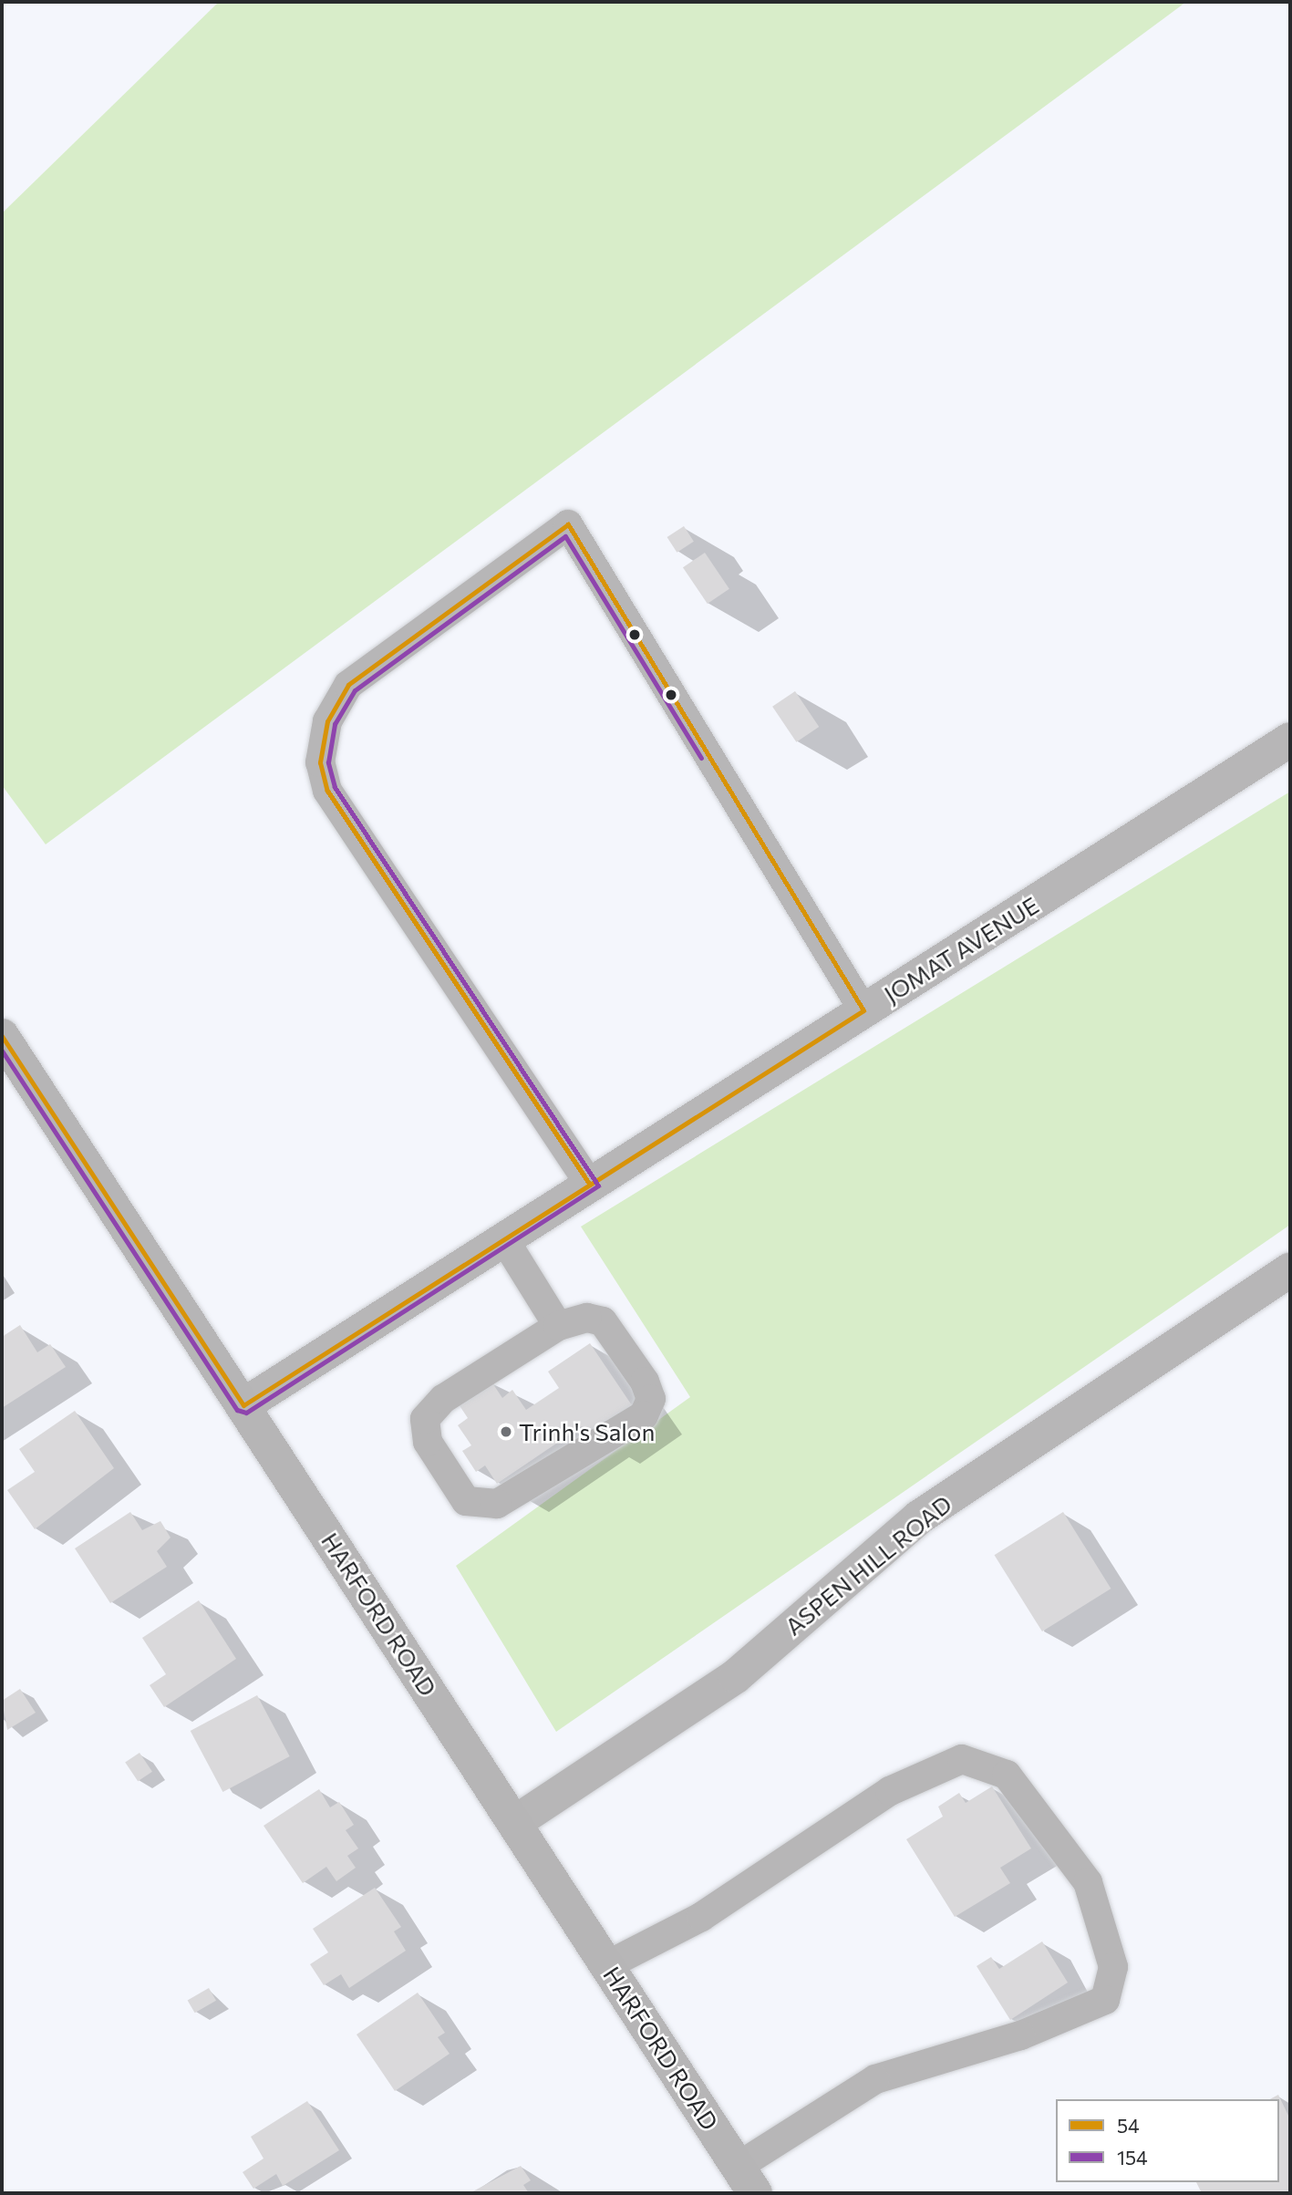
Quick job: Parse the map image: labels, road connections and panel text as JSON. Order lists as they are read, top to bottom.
{
  "streets": {
    "main road": ["HARFORD ROAD"],
    "street": ["JOMAT AVENUE", "ASPEN HILL ROAD"]
  },
  "crossings": [
    ["JOMAT AVENUE", "HARFORD ROAD"],
    ["ASPEN HILL ROAD", "HARFORD ROAD"]
  ],
  "places": ["Trinh's Salon"],
  "lines": ["transit line 54", "transit line 154"],
  "legend": ["54", "154"]
}
